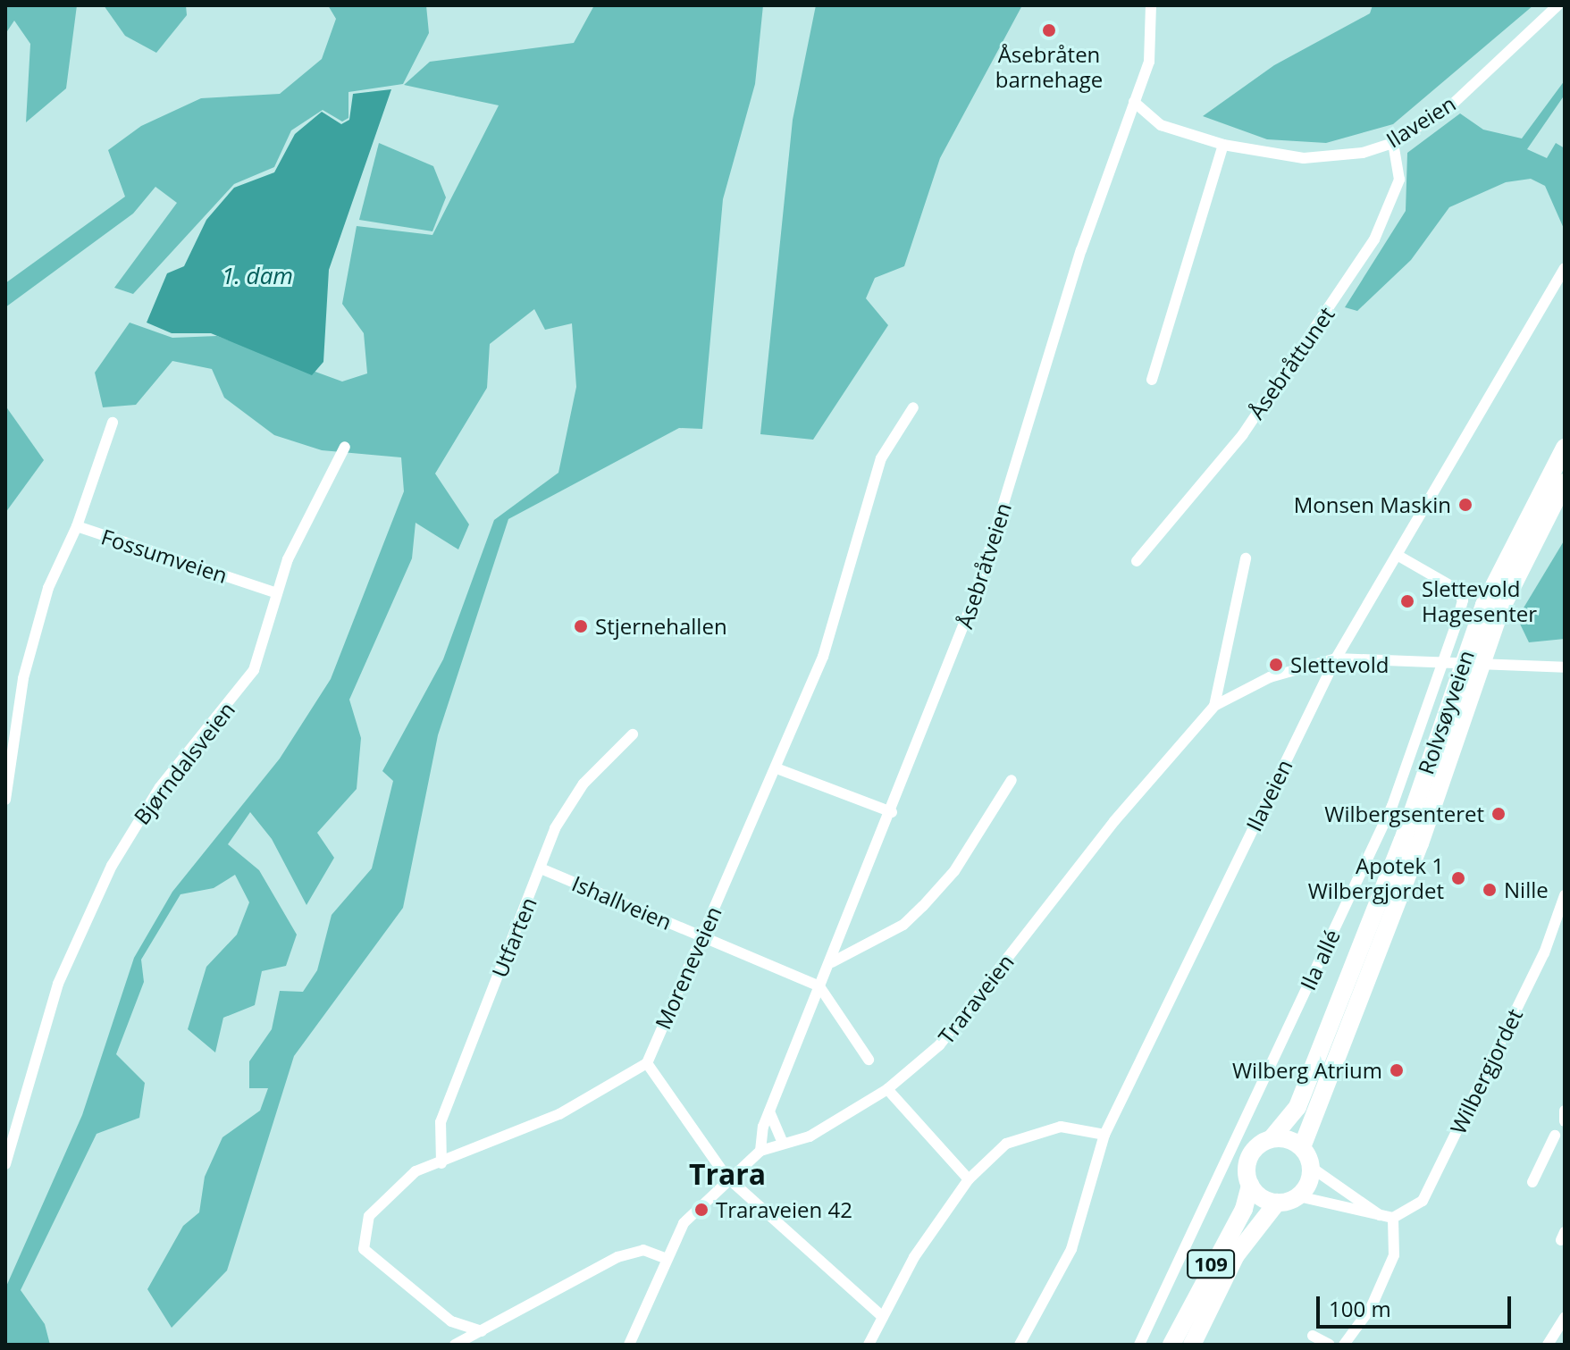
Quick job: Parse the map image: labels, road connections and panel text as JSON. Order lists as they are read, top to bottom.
{
  "streets": {
    "main road": ["Rolvsøyveien", "109"],
    "street": [
      "Ilaveien",
      "Åsebråttunet",
      "Fossumveien",
      "Åsebråtveien",
      "Bjørndalsveien",
      "Ishallveien",
      "Utfarten",
      "Ila allé",
      "Moreneveien",
      "Traraveien",
      "Wilbergjordet"
    ]
  },
  "crossings": [
    ["Ilaveien", "Åsebråttunet"],
    ["Ilaveien", "Åsebråtveien"],
    ["Ilaveien", "Ila allé"],
    ["Ilaveien", "Traraveien"],
    ["Fossumveien", "Bjørndalsveien"],
    ["Åsebråtveien", "Ishallveien"],
    ["Åsebråtveien", "Traraveien"],
    ["Rolvsøyveien", "109"],
    ["Ishallveien", "Utfarten"],
    ["Ishallveien", "Moreneveien"]
  ],
  "districts": ["Trara"],
  "water": ["1. dam"],
  "places": [
    "Åsebråten barnehage",
    "Monsen Maskin",
    "Slettevold Hagesenter",
    "Stjernehallen",
    "Slettevold",
    "Wilbergsenteret",
    "Apotek 1 Wilbergjordet",
    "Nille",
    "Wilberg Atrium",
    "Traraveien 42"
  ],
  "scale_bar": "100 m"
}
